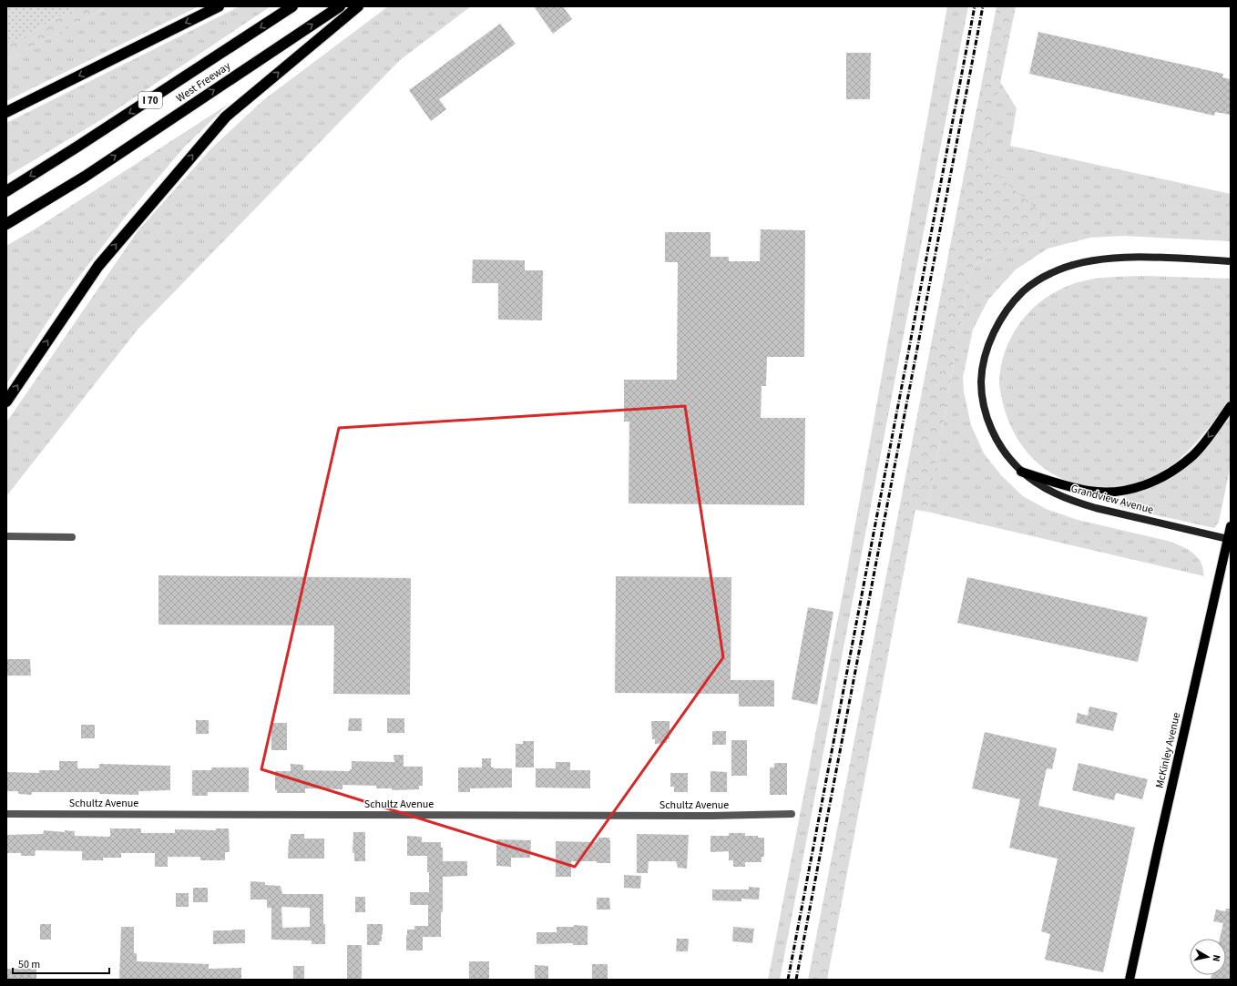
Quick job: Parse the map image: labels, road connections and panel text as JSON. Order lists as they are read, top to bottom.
{
  "streets": {
    "highway": ["West Freeway", "I 70"],
    "main road": ["Grandview Avenue", "McKinley Avenue"],
    "street": ["Schultz Avenue"]
  },
  "crossings": [
    ["Grandview Avenue", "McKinley Avenue"]
  ],
  "scale_bar": "50 m",
  "north": "right"
}
